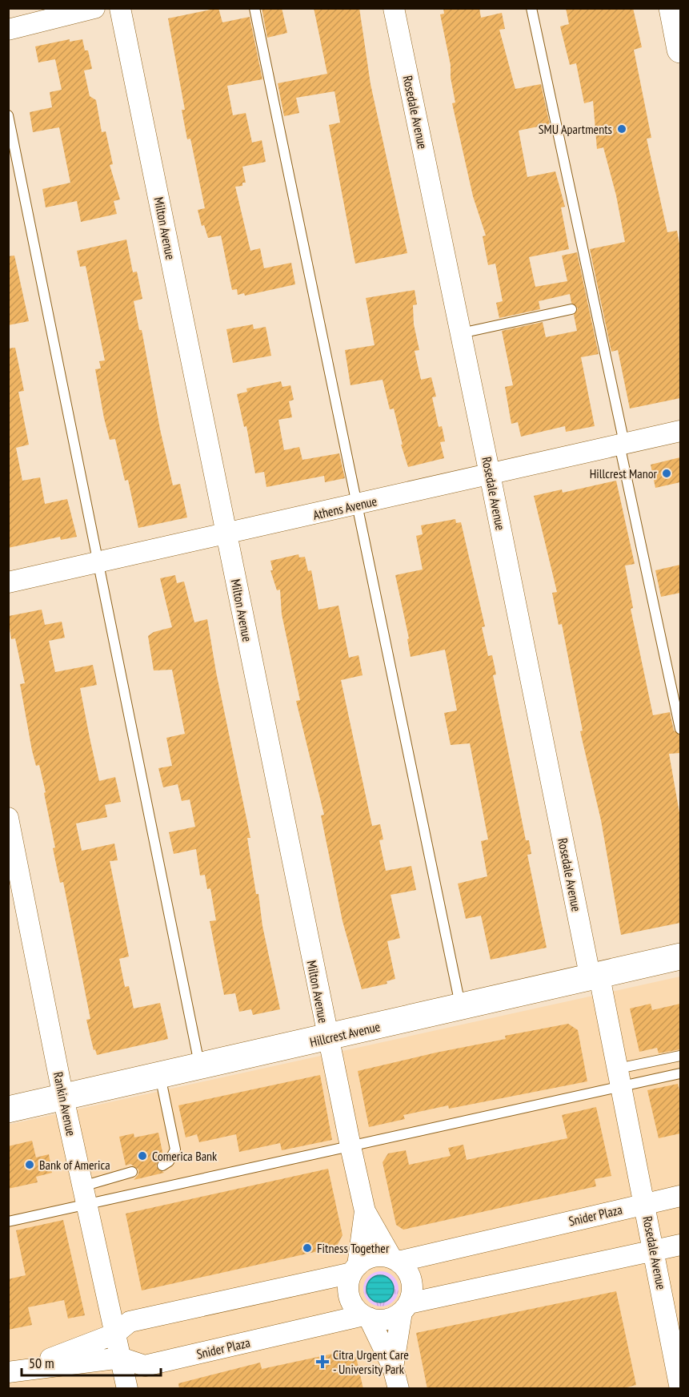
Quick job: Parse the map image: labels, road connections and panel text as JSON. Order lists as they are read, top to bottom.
{
  "streets": {
    "street": [
      "Rosedale Avenue",
      "Milton Avenue",
      "Athens Avenue",
      "Hillcrest Avenue",
      "Rankin Avenue",
      "Snider Plaza"
    ]
  },
  "crossings": [
    ["Rosedale Avenue", "Athens Avenue"],
    ["Rosedale Avenue", "Hillcrest Avenue"],
    ["Rosedale Avenue", "Snider Plaza"],
    ["Milton Avenue", "Athens Avenue"],
    ["Milton Avenue", "Hillcrest Avenue"],
    ["Milton Avenue", "Snider Plaza"],
    ["Hillcrest Avenue", "Rankin Avenue"],
    ["Rankin Avenue", "Snider Plaza"]
  ],
  "places": {
    "other": [
      "SMU Apartments",
      "Hillcrest Manor",
      "Comerica Bank",
      "Bank of America",
      "Fitness Together"
    ],
    "health": ["Citra Urgent Care - University Park"]
  },
  "scale_bar": "50 m"
}
